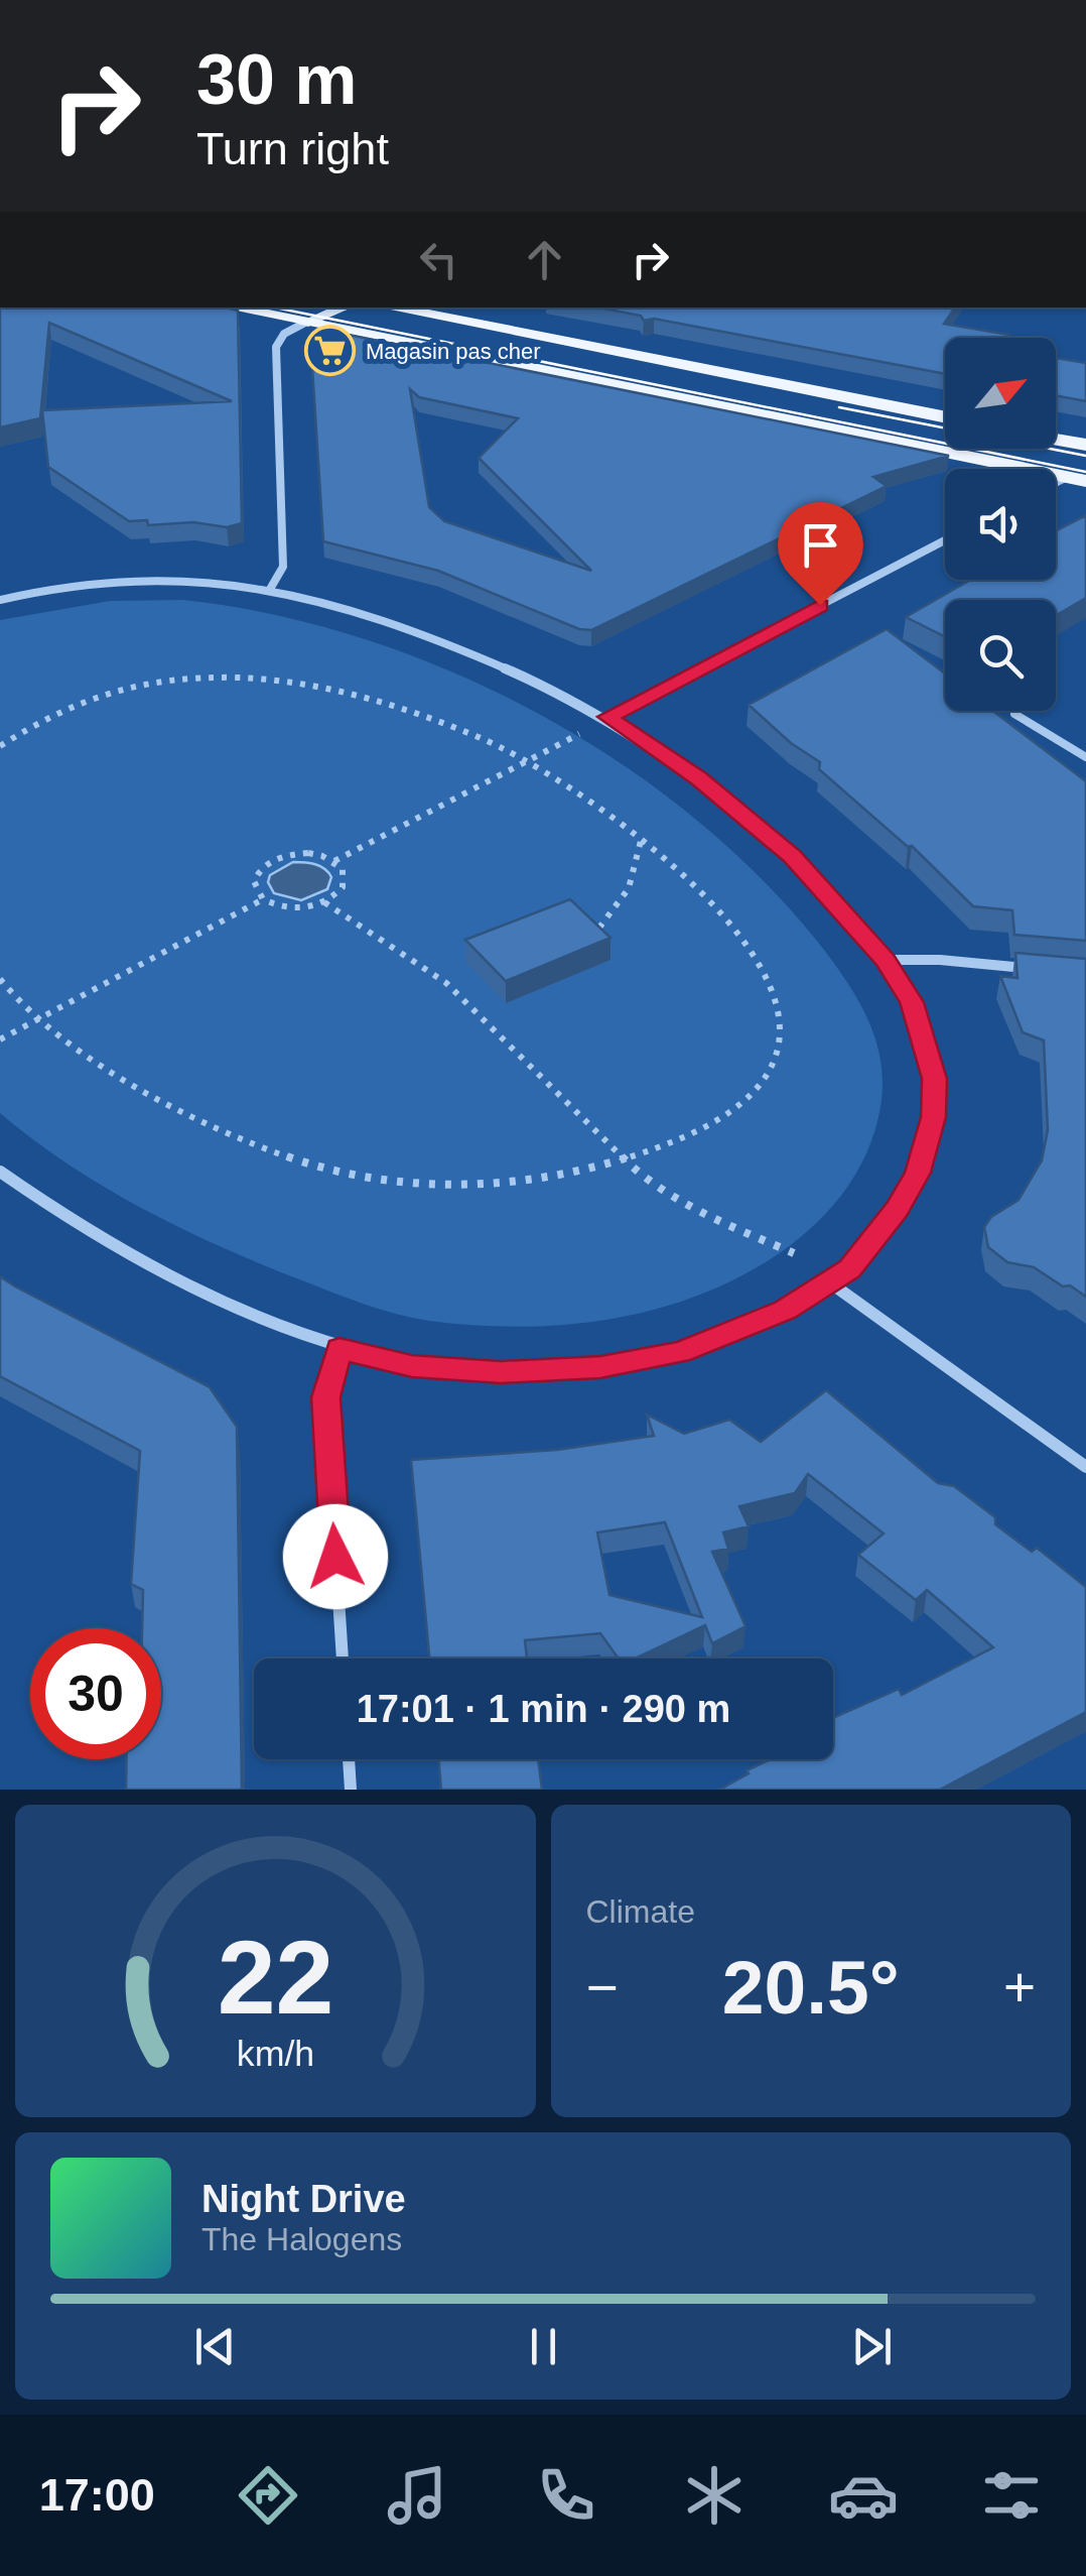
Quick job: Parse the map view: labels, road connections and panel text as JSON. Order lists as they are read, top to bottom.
{
  "places": {
    "supermarket": ["Magasin pas cher"]
  },
  "north": "top right",
  "page": {
    "turn": ["30 m", "Turn right"],
    "limit": "30",
    "trip": "17:01 · 1 min · 290 m",
    "tile": "Climate",
    "heat": ["−", "20.5°", "+"],
    "song": ["Night Drive", "The Halogens"],
    "tabs": "17:00",
    "gauge": ["22", "km/h"]
  }
}
